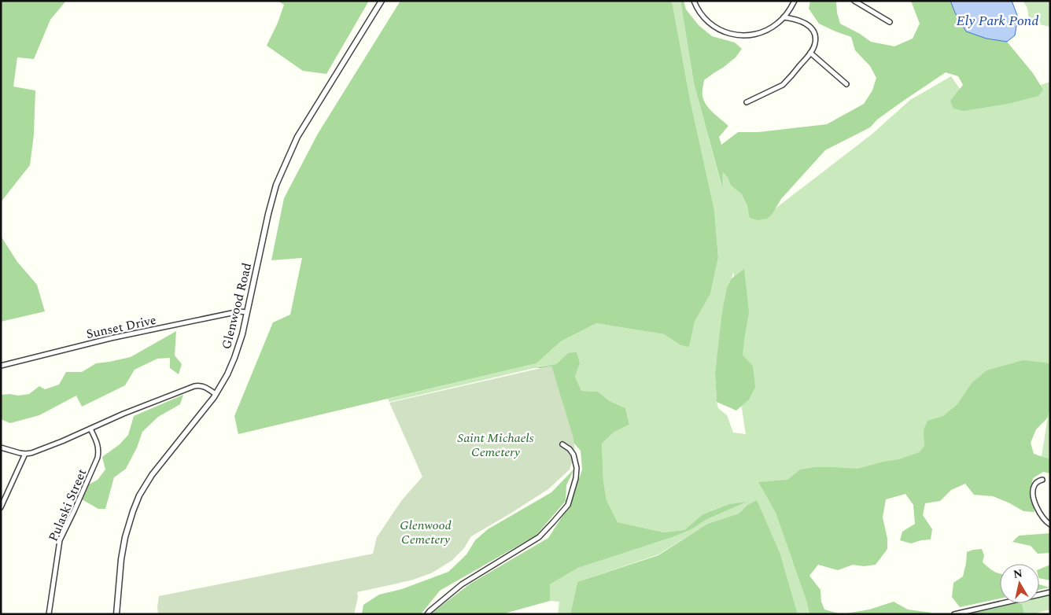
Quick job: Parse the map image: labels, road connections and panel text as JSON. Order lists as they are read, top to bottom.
{
  "streets": {
    "street": ["Glenwood Road", "Sunset Drive", "Pulaski Street"]
  },
  "crossings": [
    ["Glenwood Road", "Sunset Drive"]
  ],
  "water": ["Ely Park Pond"],
  "parks": ["Saint Michaels Cemetery", "Glenwood Cemetery"],
  "north": "top"
}
